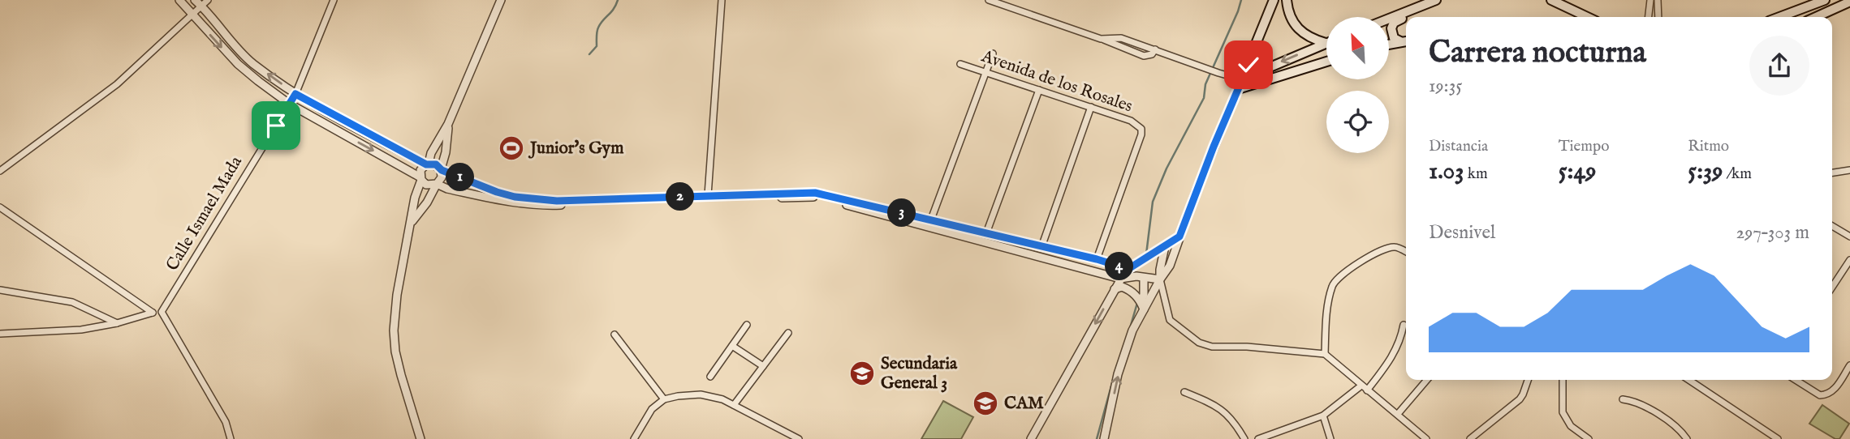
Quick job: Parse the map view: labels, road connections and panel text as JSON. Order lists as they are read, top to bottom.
{
  "streets": {
    "street": ["Avenida de los Rosales", "Calle Ismael Mada"]
  },
  "places": {
    "sports": ["Junior's Gym"],
    "school or university": ["Secundaria General 3", "CAM"]
  },
  "north": "top left",
  "page": {
    "heading": ["Carrera nocturna", "19:35"],
    "stats": [
      ["Distancia", "1.03 km"],
      ["Tiempo", "5:49"],
      ["Ritmo", "5:39 /km"]
    ],
    "pins": [
      "1",
      "2",
      "3",
      "4"
    ],
    "chart": ["Desnivel", "297–303 m"]
  }
}
